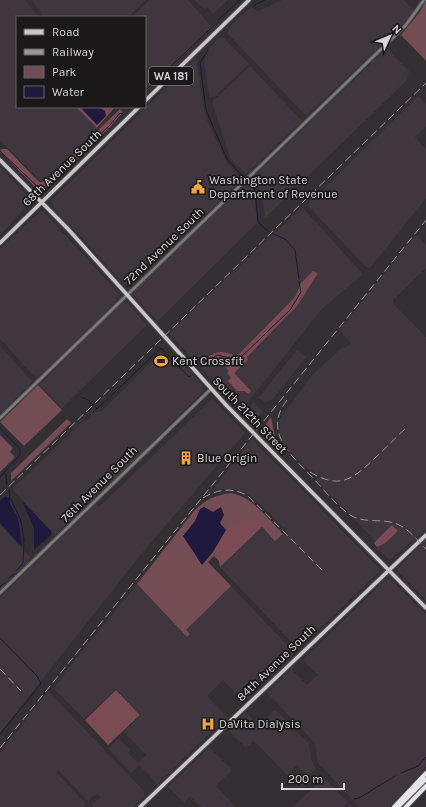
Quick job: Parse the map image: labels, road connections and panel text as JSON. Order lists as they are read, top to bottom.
{
  "streets": {
    "main road": [
      "WA 181",
      "68th Avenue South",
      "South 212th Street",
      "84th Avenue South"
    ],
    "street": ["72nd Avenue South", "76th Avenue South"]
  },
  "crossings": [
    ["68th Avenue South", "South 212th Street"],
    ["72nd Avenue South", "South 212th Street"],
    ["South 212th Street", "76th Avenue South"],
    ["South 212th Street", "84th Avenue South"]
  ],
  "places": {
    "public building": ["Washington State Department of Revenue"],
    "sports": ["Kent Crossfit"],
    "building": ["Blue Origin"],
    "hospital": ["DaVita Dialysis"]
  },
  "legend": [
    "Road",
    "Railway",
    "Park",
    "Water"
  ],
  "scale_bar": "200 m",
  "north": "top right"
}
